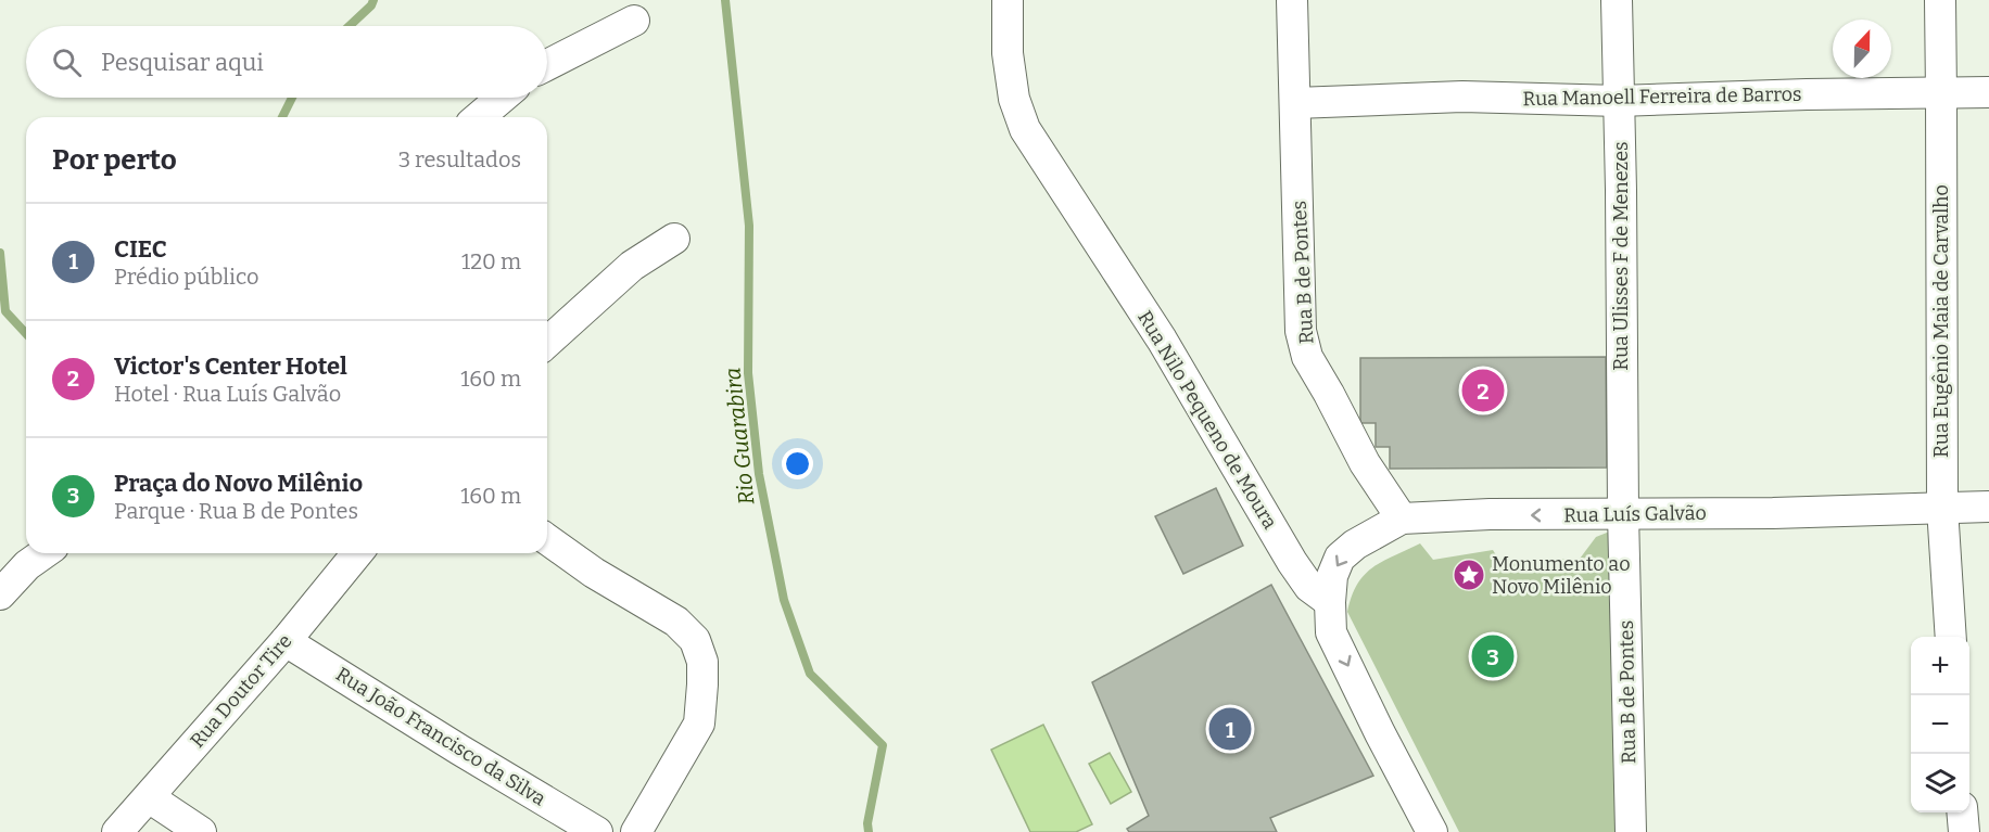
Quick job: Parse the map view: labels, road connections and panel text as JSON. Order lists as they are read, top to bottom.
{
  "streets": {
    "street": [
      "Rua Manoell Ferreira de Barros",
      "Rua Ulisses F de Menezes",
      "Rua B de Pontes",
      "Rua Eugênio Maia de Carvalho",
      "Rua Nilo Pequeno de Moura",
      "Rua Luís Galvão",
      "Rua Doutor Tire",
      "Rua João Francisco da Silva"
    ]
  },
  "crossings": [
    ["Rua Manoell Ferreira de Barros", "Rua Ulisses F de Menezes"],
    ["Rua Manoell Ferreira de Barros", "Rua B de Pontes"],
    ["Rua Manoell Ferreira de Barros", "Rua Eugênio Maia de Carvalho"],
    ["Rua Ulisses F de Menezes", "Rua B de Pontes"],
    ["Rua Ulisses F de Menezes", "Rua Luís Galvão"],
    ["Rua B de Pontes", "Rua Luís Galvão"],
    ["Rua Eugênio Maia de Carvalho", "Rua Luís Galvão"],
    ["Rua Nilo Pequeno de Moura", "Rua Luís Galvão"],
    ["Rua Doutor Tire", "Rua João Francisco da Silva"]
  ],
  "one_way": ["Rua Luís Galvão"],
  "water": ["Rio Guarabira"],
  "places": {
    "place": ["Monumento ao Novo Milênio"]
  },
  "north": "top",
  "page": {
    "search": "Pesquisar aqui",
    "heading": ["Por perto", "3 resultados"],
    "list": [
      {
        "mark": "1",
        "name": "CIEC",
        "note": "Prédio público",
        "value": "120 m"
      },
      {
        "mark": "2",
        "name": "Victor's Center Hotel",
        "note": "Hotel · Rua Luís Galvão",
        "value": "160 m"
      },
      {
        "mark": "3",
        "name": "Praça do Novo Milênio",
        "note": "Parque · Rua B de Pontes",
        "value": "160 m"
      }
    ],
    "pins": ["2", "3", "1"],
    "map_buttons": ["+", "−"]
  }
}
